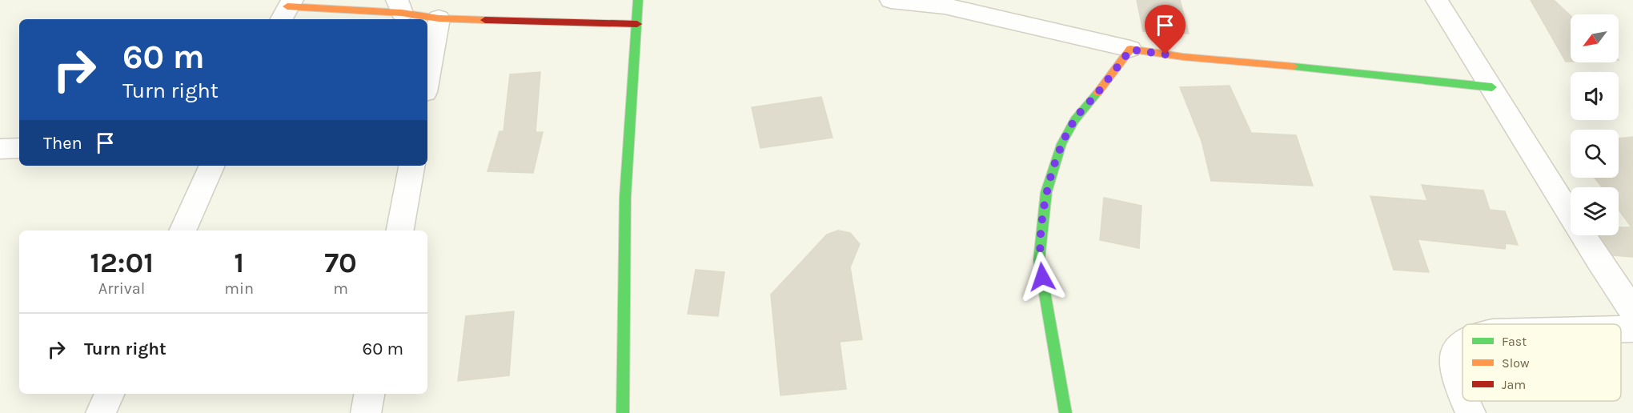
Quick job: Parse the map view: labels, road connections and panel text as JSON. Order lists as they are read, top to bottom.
{
  "legend": ["Fast", "Slow", "Jam"],
  "north": "bottom left",
  "page": {
    "turn": ["60 m", "Turn right"],
    "then": "Then",
    "eta": [
      "12:01",
      "Arrival",
      "1",
      "min",
      "70",
      "m"
    ],
    "list": [
      {
        "name": "Turn right",
        "value": "60 m"
      }
    ]
  }
}
